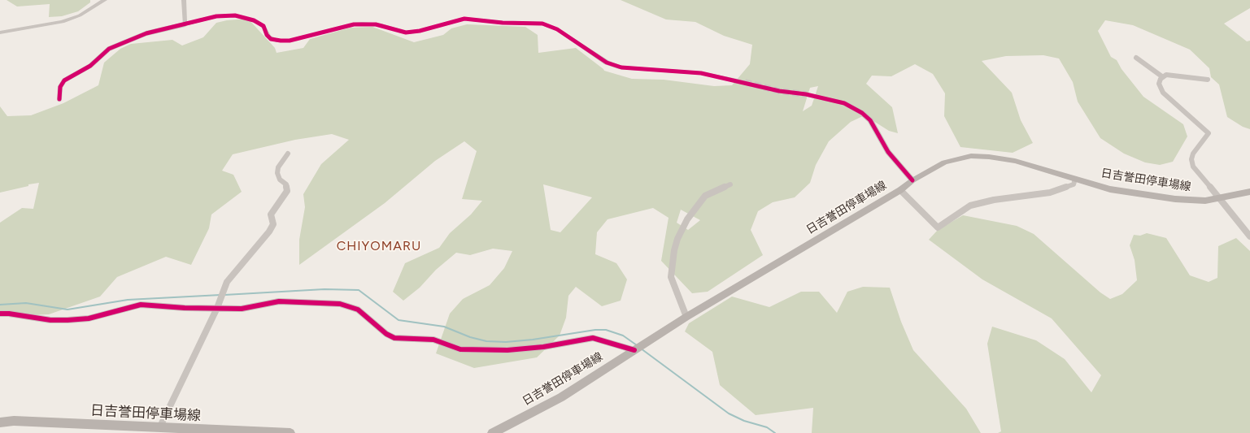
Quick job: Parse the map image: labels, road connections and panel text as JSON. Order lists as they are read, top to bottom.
{
  "streets": {
    "main road": ["日吉誉田停車場線"]
  },
  "districts": ["CHIYOMARU"]
}
